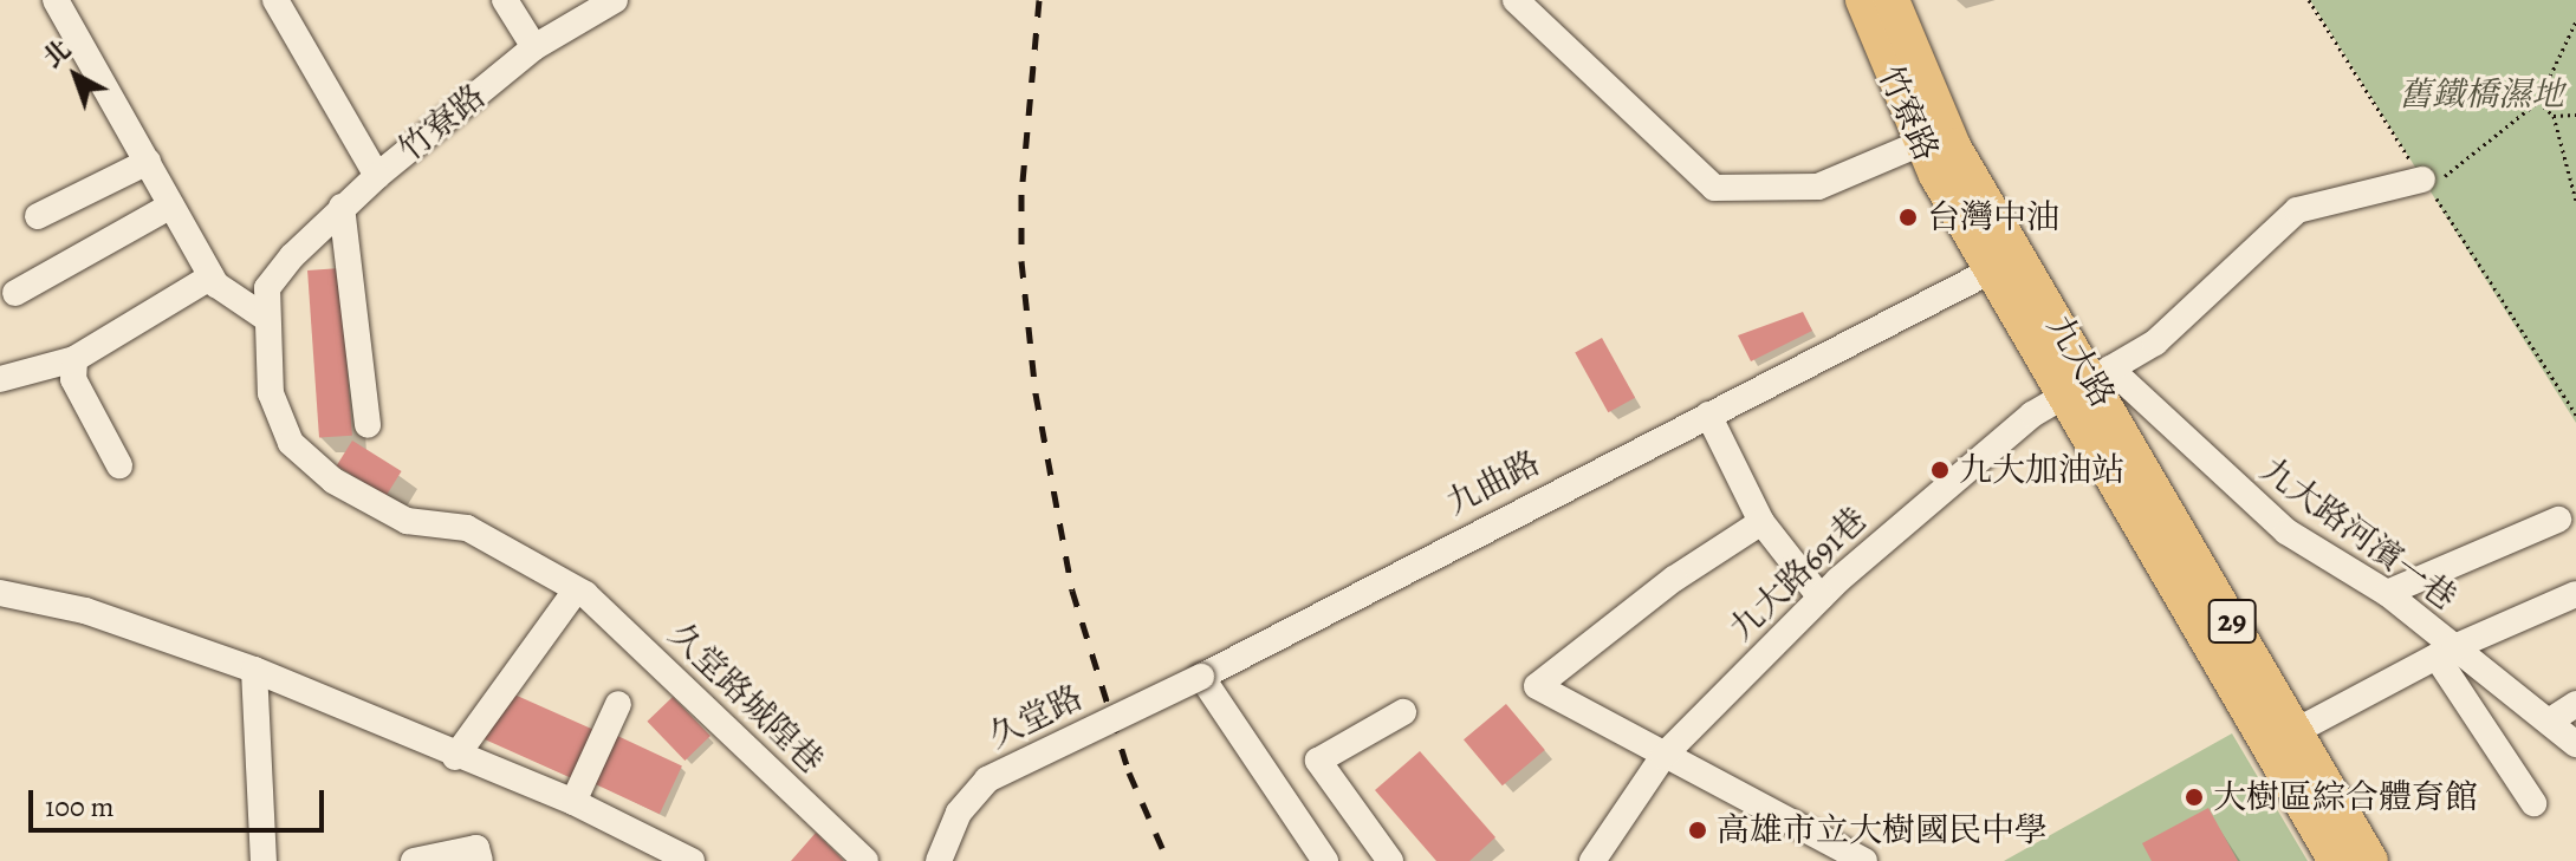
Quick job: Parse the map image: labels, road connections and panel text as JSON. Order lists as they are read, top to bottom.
{
  "streets": {
    "main road": ["竹寮路", "九大路", "29"],
    "street": [
      "九曲路",
      "九大路河濱一巷",
      "九大路691巷",
      "久堂路城隍巷",
      "久堂路"
    ]
  },
  "crossings": [
    ["竹寮路", "九大路"],
    ["竹寮路", "九曲路"],
    ["竹寮路", "久堂路城隍巷"],
    ["九大路", "九曲路"],
    ["九大路", "九大路河濱一巷"],
    ["九大路", "九大路691巷"],
    ["九曲路", "久堂路"],
    ["九大路河濱一巷", "九大路691巷"]
  ],
  "parks": ["舊鐵橋濕地"],
  "places": [
    "台灣中油",
    "九大加油站",
    "大樹區綜合體育館",
    "高雄市立大樹國民中學"
  ],
  "scale_bar": "100 m",
  "north": "top left"
}
